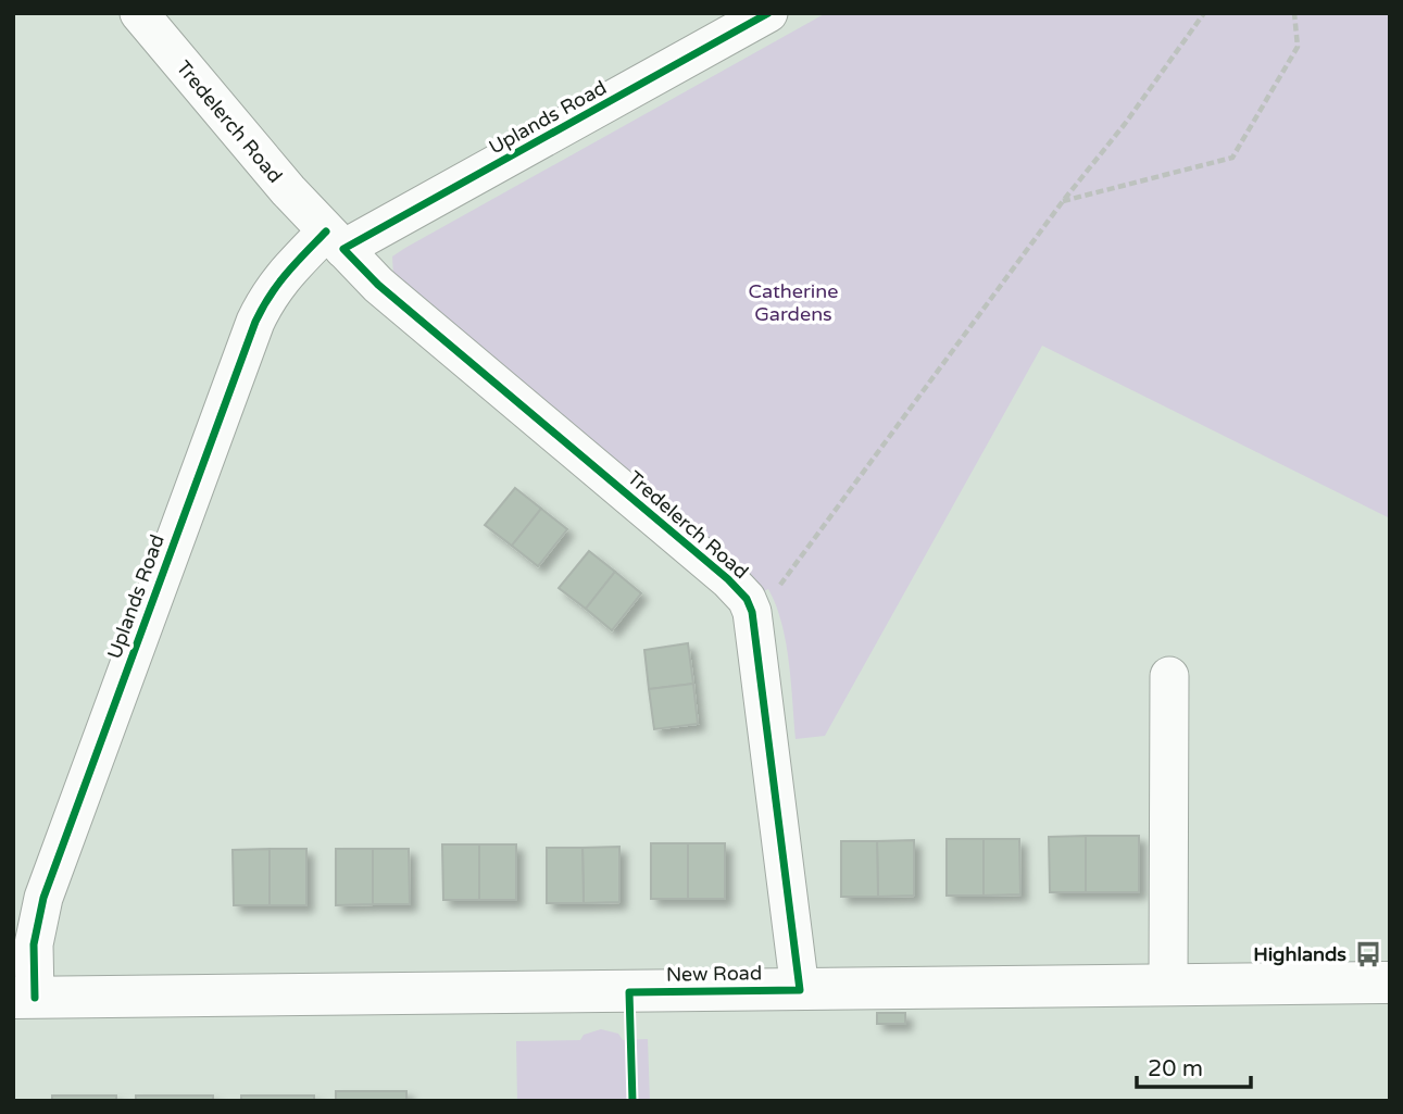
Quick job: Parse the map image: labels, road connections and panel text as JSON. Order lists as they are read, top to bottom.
{
  "streets": {
    "street": ["Uplands Road", "Tredelerch Road", "New Road"]
  },
  "crossings": [
    ["Uplands Road", "Tredelerch Road"],
    ["Uplands Road", "New Road"],
    ["Tredelerch Road", "New Road"]
  ],
  "parks": ["Catherine Gardens"],
  "places": {
    "bus stop": ["Highlands"]
  },
  "scale_bar": "20 m"
}
